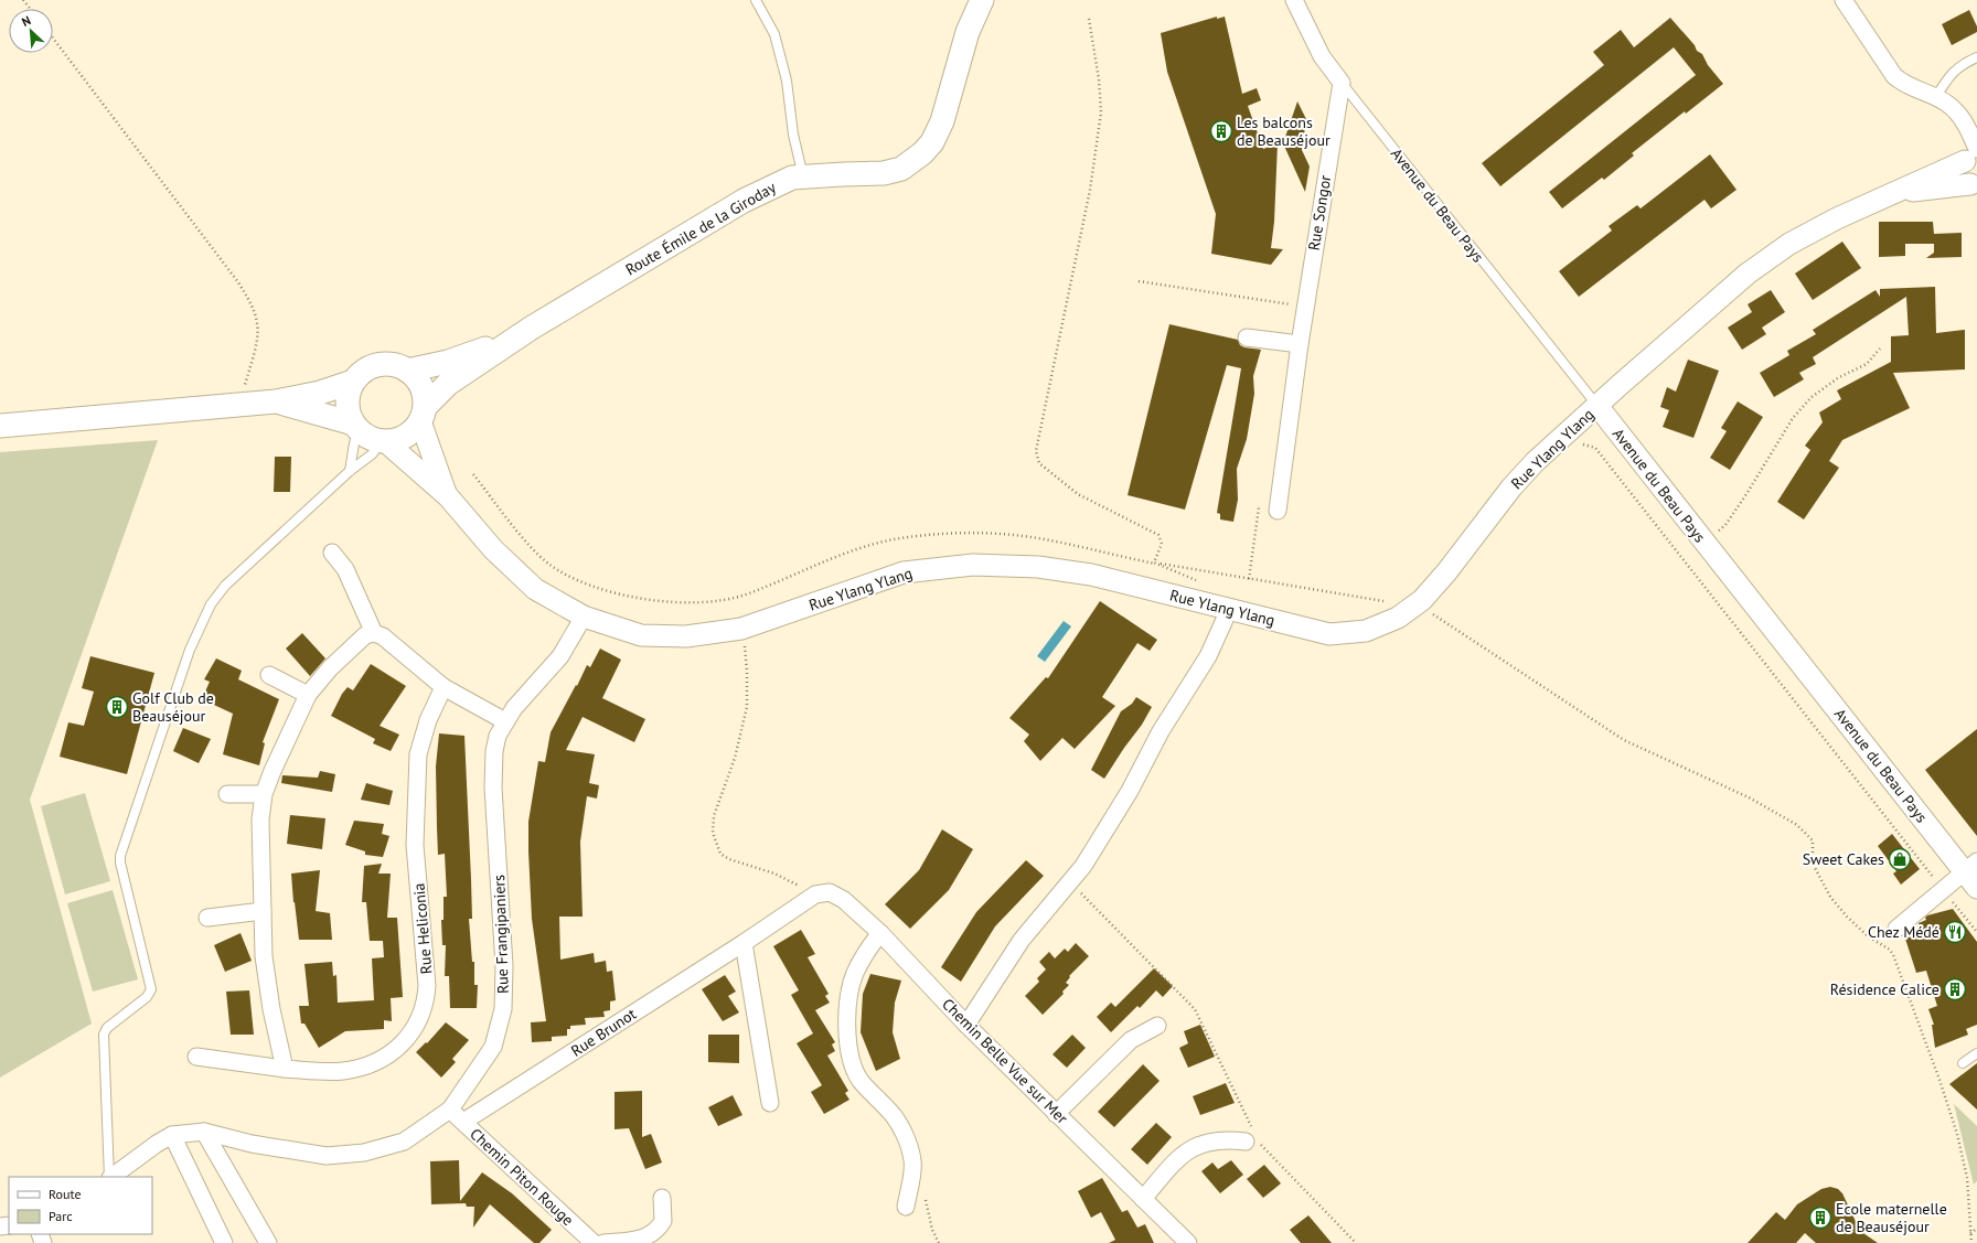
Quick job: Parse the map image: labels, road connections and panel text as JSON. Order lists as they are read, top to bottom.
{
  "streets": {
    "main road": ["Route Émile de la Giroday"],
    "street": [
      "Avenue du Beau Pays",
      "Rue Songor",
      "Rue Ylang Ylang",
      "Rue Heliconia",
      "Rue Frangipaniers",
      "Rue Brunot",
      "Chemin Belle Vue sur Mer",
      "Chemin Piton Rouge"
    ]
  },
  "crossings": [
    ["Avenue du Beau Pays", "Rue Songor"],
    ["Avenue du Beau Pays", "Rue Ylang Ylang"],
    ["Rue Ylang Ylang", "Rue Frangipaniers"],
    ["Rue Frangipaniers", "Chemin Piton Rouge"],
    ["Rue Brunot", "Chemin Belle Vue sur Mer"],
    ["Rue Brunot", "Chemin Piton Rouge"]
  ],
  "places": {
    "building": [
      "Les balcons de Beauséjour",
      "Golf Club de Beauséjour",
      "Résidence Calice",
      "Ecole maternelle de Beauséjour"
    ],
    "shop": ["Sweet Cakes"],
    "restaurant": ["Chez Médé"]
  },
  "legend": ["Route", "Parc"],
  "north": "top left"
}
